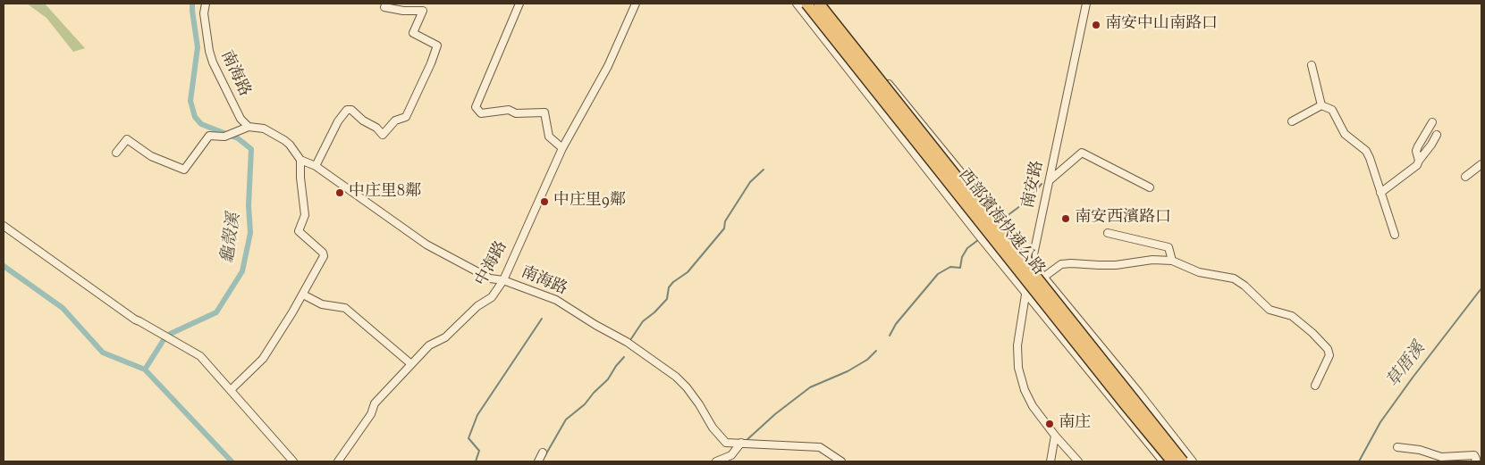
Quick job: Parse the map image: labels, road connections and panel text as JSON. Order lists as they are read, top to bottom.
{
  "streets": {
    "highway": ["西部濱海快速公路"],
    "street": ["南海路", "南安路", "中海路"]
  },
  "crossings": [
    ["南海路", "中海路"]
  ],
  "water": ["龜殼溪", "草厝溪"],
  "places": [
    "南安中山南路口",
    "中庄里8鄰",
    "中庄里9鄰",
    "南安西濱路口",
    "南庄"
  ]
}
